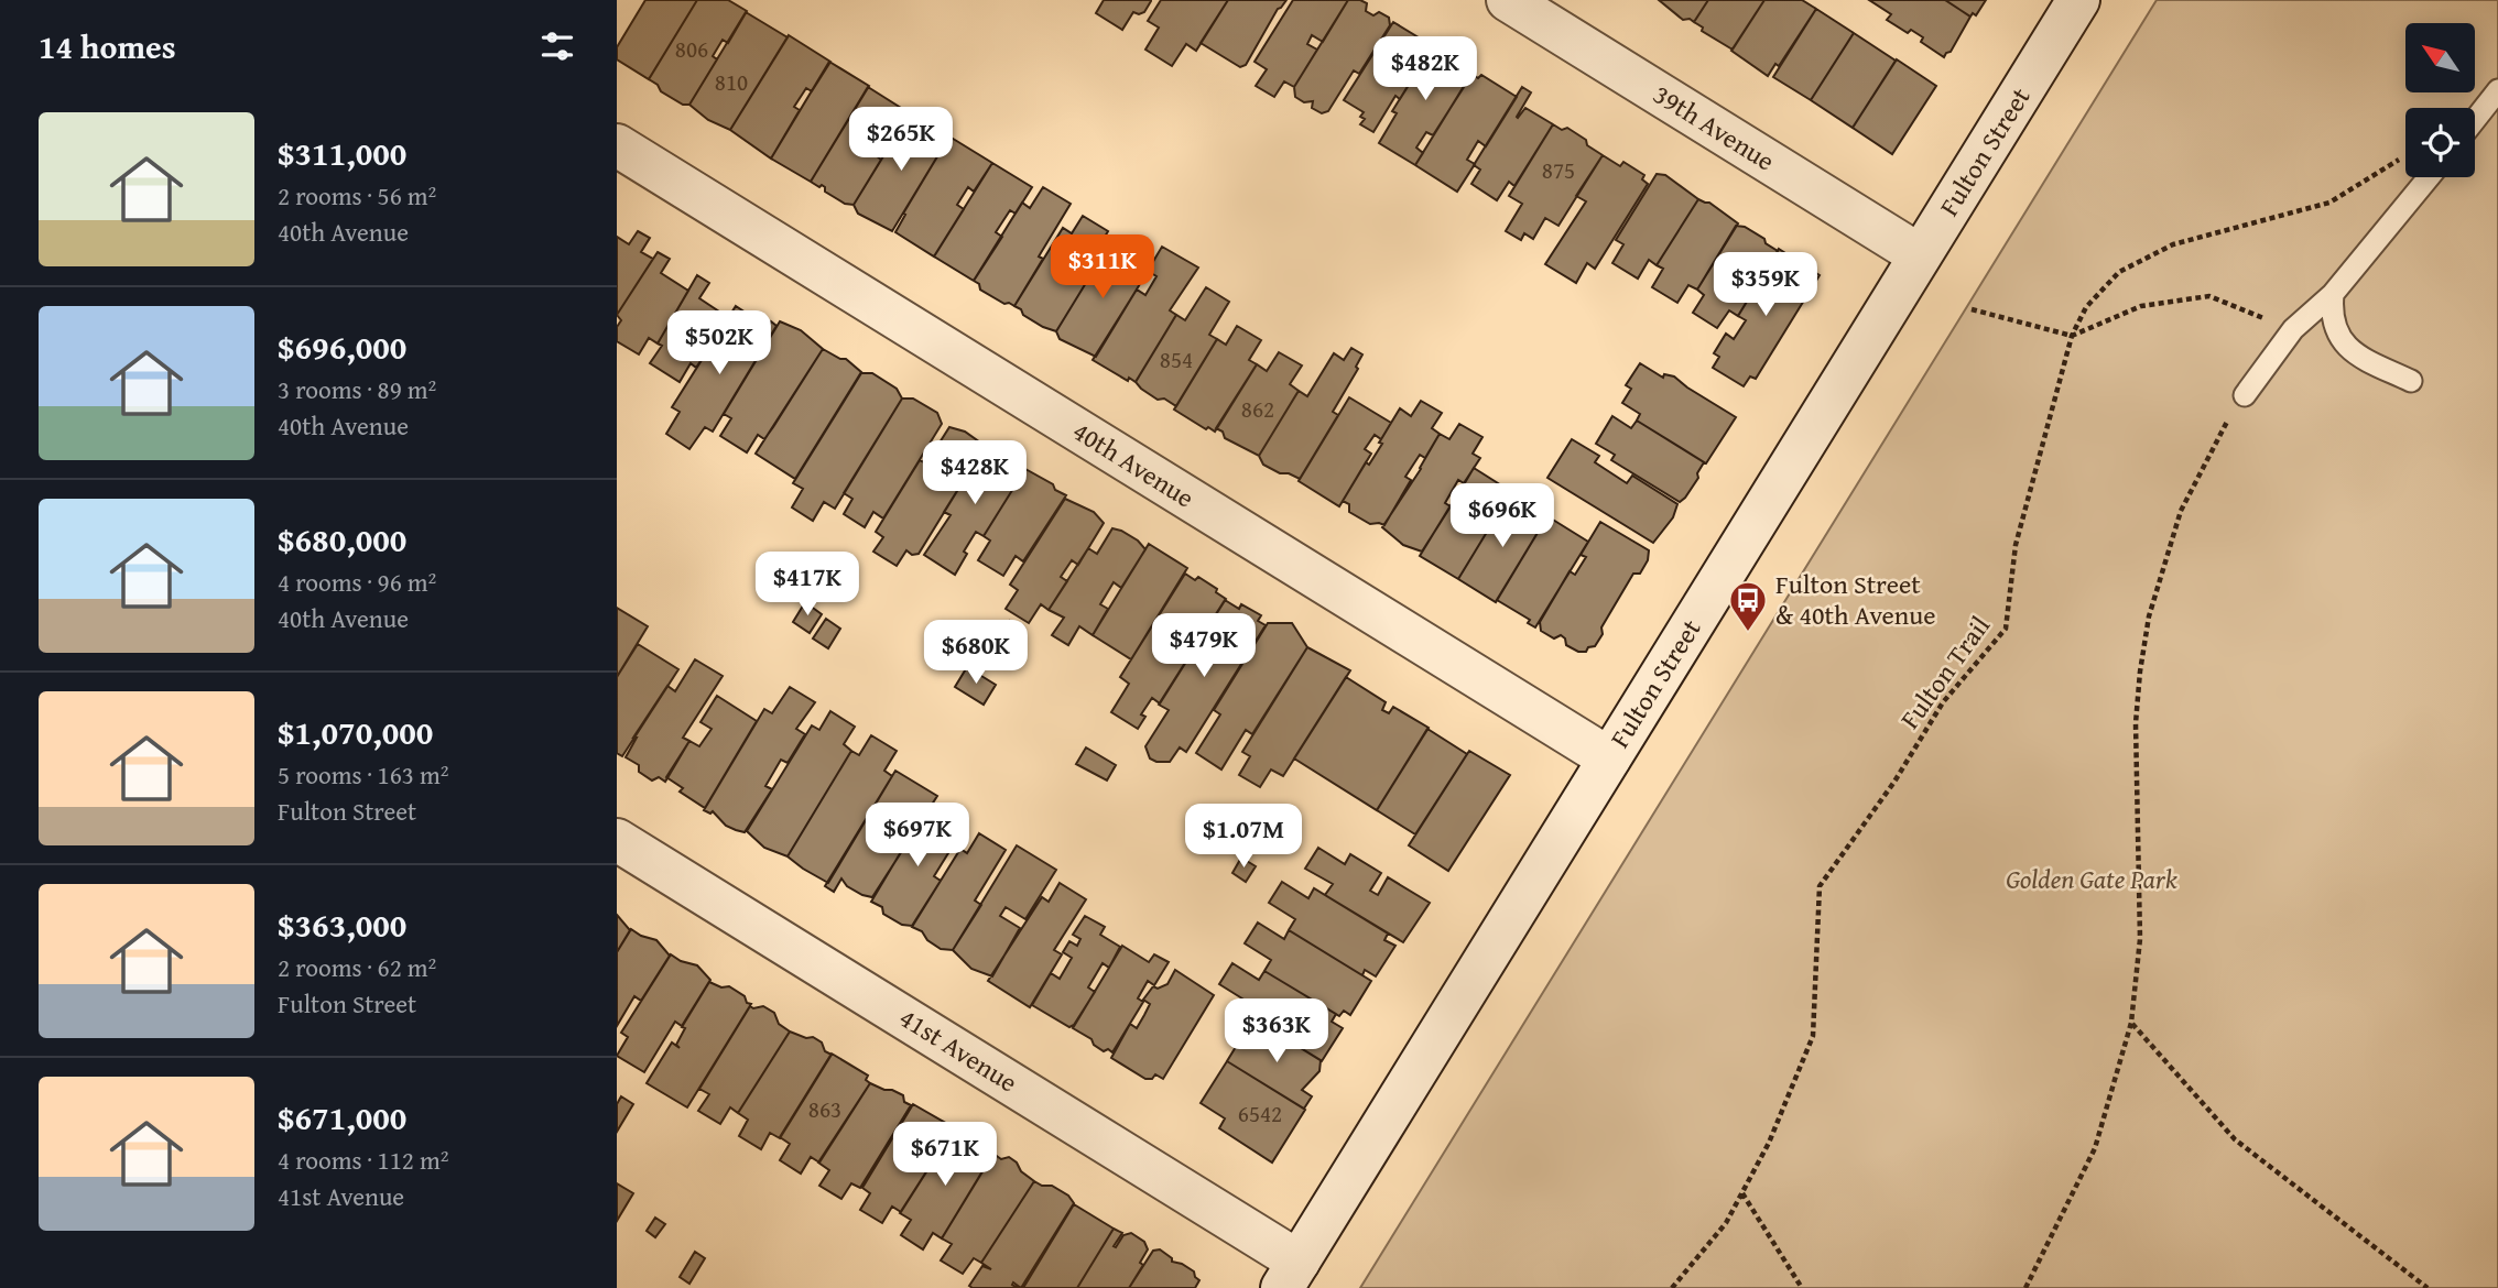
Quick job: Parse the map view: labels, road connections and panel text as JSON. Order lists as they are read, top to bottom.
{
  "streets": {
    "street": [
      "39th Avenue",
      "Fulton Street",
      "40th Avenue",
      "41st Avenue"
    ],
    "path": ["Fulton Trail"]
  },
  "crossings": [
    ["39th Avenue", "Fulton Street"],
    ["Fulton Street", "40th Avenue"],
    ["Fulton Street", "41st Avenue"]
  ],
  "parks": ["Golden Gate Park"],
  "places": {
    "bus stop": ["Fulton Street & 40th Avenue"]
  },
  "house_numbers": [
    "806",
    "810",
    "875",
    "854",
    "862",
    "863",
    "6542"
  ],
  "north": "top left",
  "page": {
    "heading": "14 homes",
    "price": [
      "$482K",
      "$265K",
      "$311K",
      "$359K",
      "$502K",
      "$428K",
      "$696K",
      "$417K",
      "$479K",
      "$680K",
      "$697K",
      "$1.07M",
      "$363K",
      "$671K"
    ],
    "list": [
      {
        "name": "$311,000",
        "note": "2 rooms · 56 m² · 40th Avenue"
      },
      {
        "name": "$696,000",
        "note": "3 rooms · 89 m² · 40th Avenue"
      },
      {
        "name": "$680,000",
        "note": "4 rooms · 96 m² · 40th Avenue"
      },
      {
        "name": "$1,070,000",
        "note": "5 rooms · 163 m² · Fulton Street"
      },
      {
        "name": "$363,000",
        "note": "2 rooms · 62 m² · Fulton Street"
      },
      {
        "name": "$671,000",
        "note": "4 rooms · 112 m² · 41st Avenue"
      }
    ]
  }
}
